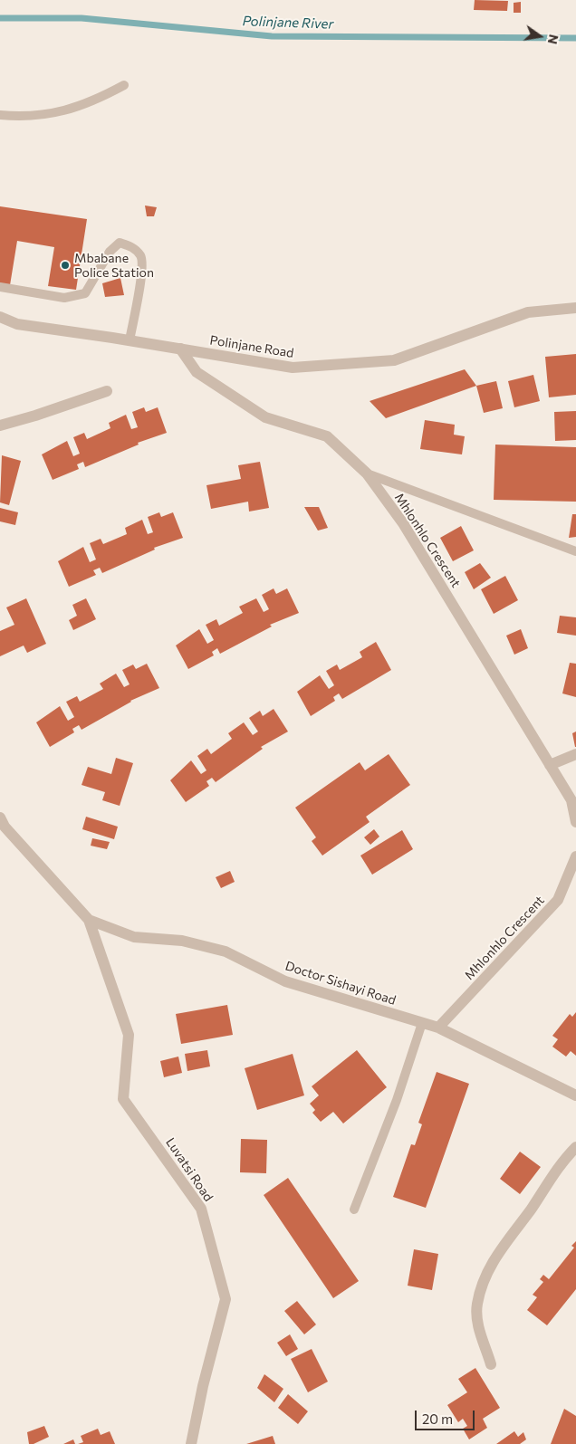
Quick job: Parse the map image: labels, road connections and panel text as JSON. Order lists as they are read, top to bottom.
{
  "streets": {
    "street": [
      "Polinjane Road",
      "Mhlonhlo Crescent",
      "Doctor Sishayi Road",
      "Luvatsi Road"
    ]
  },
  "crossings": [
    ["Polinjane Road", "Mhlonhlo Crescent"],
    ["Mhlonhlo Crescent", "Doctor Sishayi Road"],
    ["Doctor Sishayi Road", "Luvatsi Road"]
  ],
  "water": ["Polinjane River"],
  "places": ["Mbabane Police Station"],
  "scale_bar": "20 m",
  "north": "right"
}
